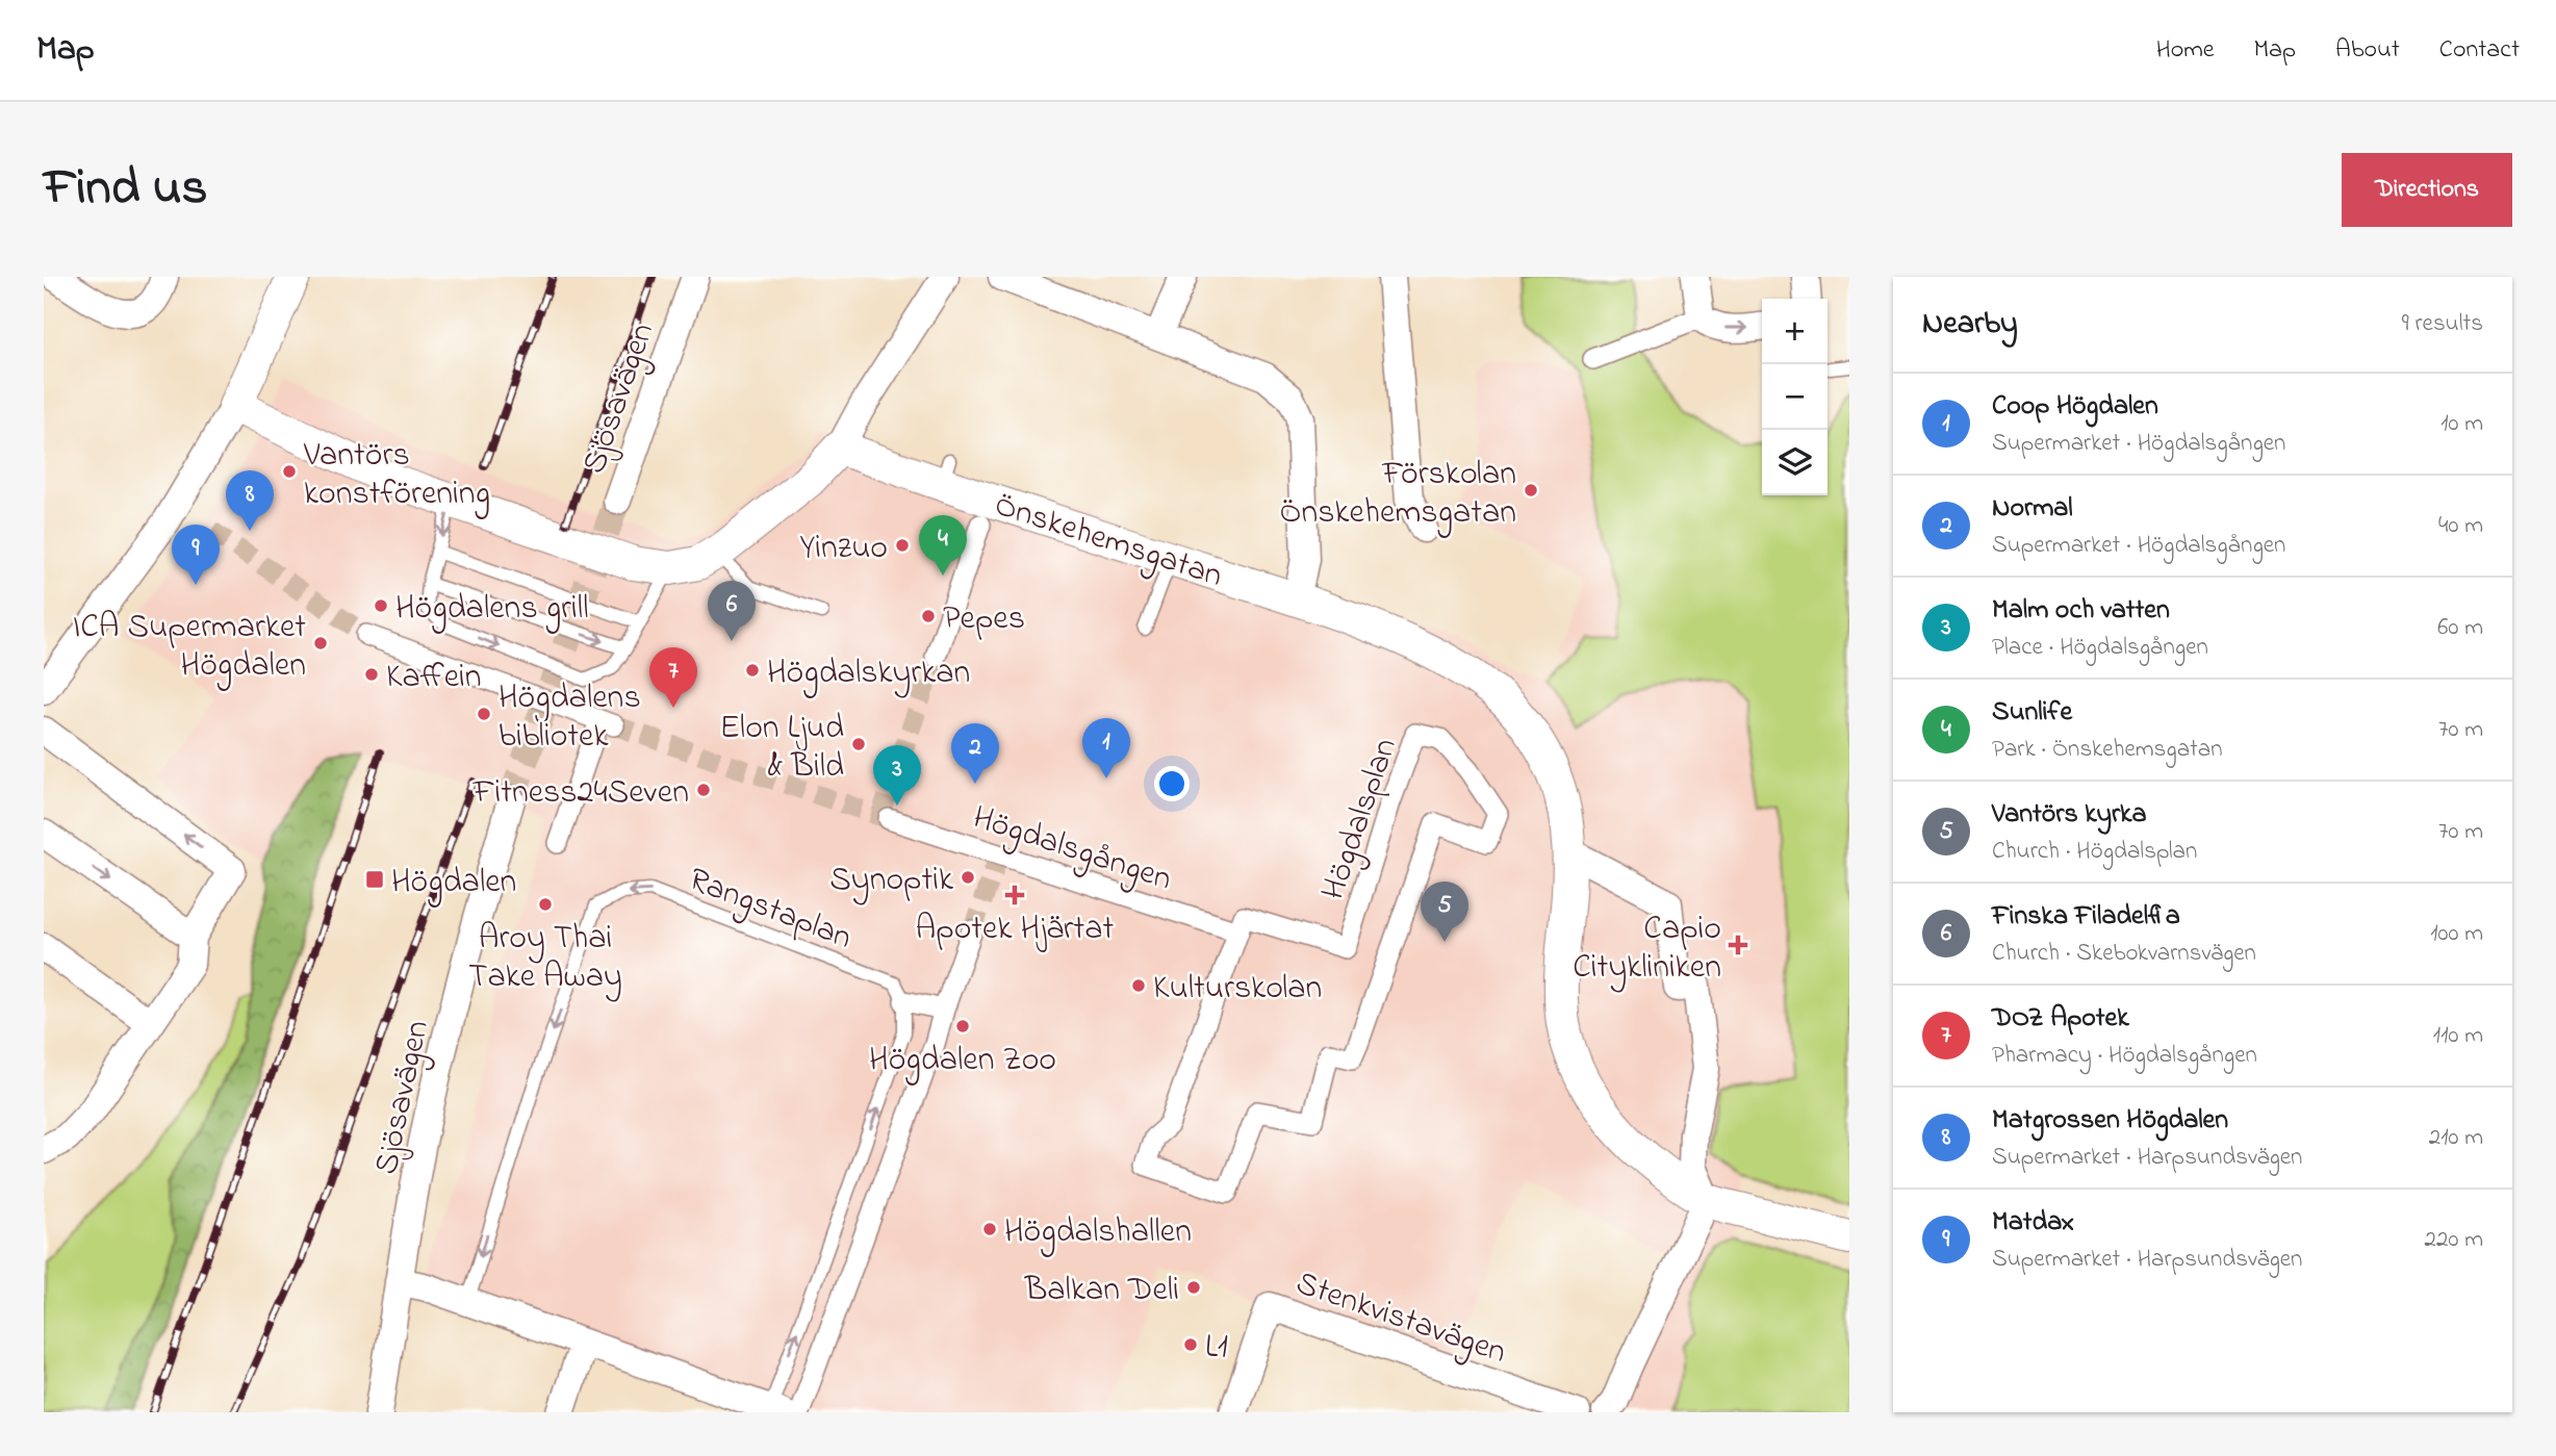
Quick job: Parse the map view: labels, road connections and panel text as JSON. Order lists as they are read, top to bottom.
{
  "streets": {
    "street": [
      "Sjösavägen",
      "Önskehemsgatan",
      "Högdalsplan",
      "Högdalsgången",
      "Stenkvistavägen"
    ],
    "lane": ["Rangstaplan"]
  },
  "crossings": [
    ["Högdalsplan", "Högdalsgången"]
  ],
  "places": {
    "other": [
      "Vantörs konstförening",
      "Förskolan Önskehemsgatan",
      "Yinzuo",
      "Högdalens grill",
      "Pepes",
      "ICA Supermarket Högdalen",
      "Högdalskyrkan",
      "Kaffein",
      "Högdalens bibliotek",
      "Elon Ljud & Bild",
      "Fitness24Seven",
      "Synoptik",
      "Aroy Thai Take Away",
      "Kulturskolan",
      "Högdalen Zoo",
      "Högdalshallen",
      "Balkan Deli",
      "L1"
    ],
    "transit": ["Högdalen"],
    "health": ["Apotek Hjärtat", "Capio Citykliniken"]
  },
  "page": {
    "header": "Map",
    "nav": [
      "Home",
      "Map",
      "About",
      "Contact"
    ],
    "title": "Find us",
    "buttons": "Directions",
    "heading": ["Nearby", "9 results"],
    "map_buttons": ["+", "−"],
    "list": [
      {
        "mark": "1",
        "name": "Coop Högdalen",
        "note": "Supermarket · Högdalsgången",
        "value": "10 m"
      },
      {
        "mark": "2",
        "name": "Normal",
        "note": "Supermarket · Högdalsgången",
        "value": "40 m"
      },
      {
        "mark": "3",
        "name": "Malm och vatten",
        "note": "Place · Högdalsgången",
        "value": "60 m"
      },
      {
        "mark": "4",
        "name": "Sunlife",
        "note": "Park · Önskehemsgatan",
        "value": "70 m"
      },
      {
        "mark": "5",
        "name": "Vantörs kyrka",
        "note": "Church · Högdalsplan",
        "value": "70 m"
      },
      {
        "mark": "6",
        "name": "Finska Filadelfia",
        "note": "Church · Skebokvarnsvägen",
        "value": "100 m"
      },
      {
        "mark": "7",
        "name": "DOZ Apotek",
        "note": "Pharmacy · Högdalsgången",
        "value": "110 m"
      },
      {
        "mark": "8",
        "name": "Matgrossen Högdalen",
        "note": "Supermarket · Harpsundsvägen",
        "value": "210 m"
      },
      {
        "mark": "9",
        "name": "Matdax",
        "note": "Supermarket · Harpsundsvägen",
        "value": "220 m"
      }
    ],
    "pins": [
      "8",
      "4",
      "9",
      "6",
      "7",
      "1",
      "2",
      "3",
      "5"
    ]
  }
}
